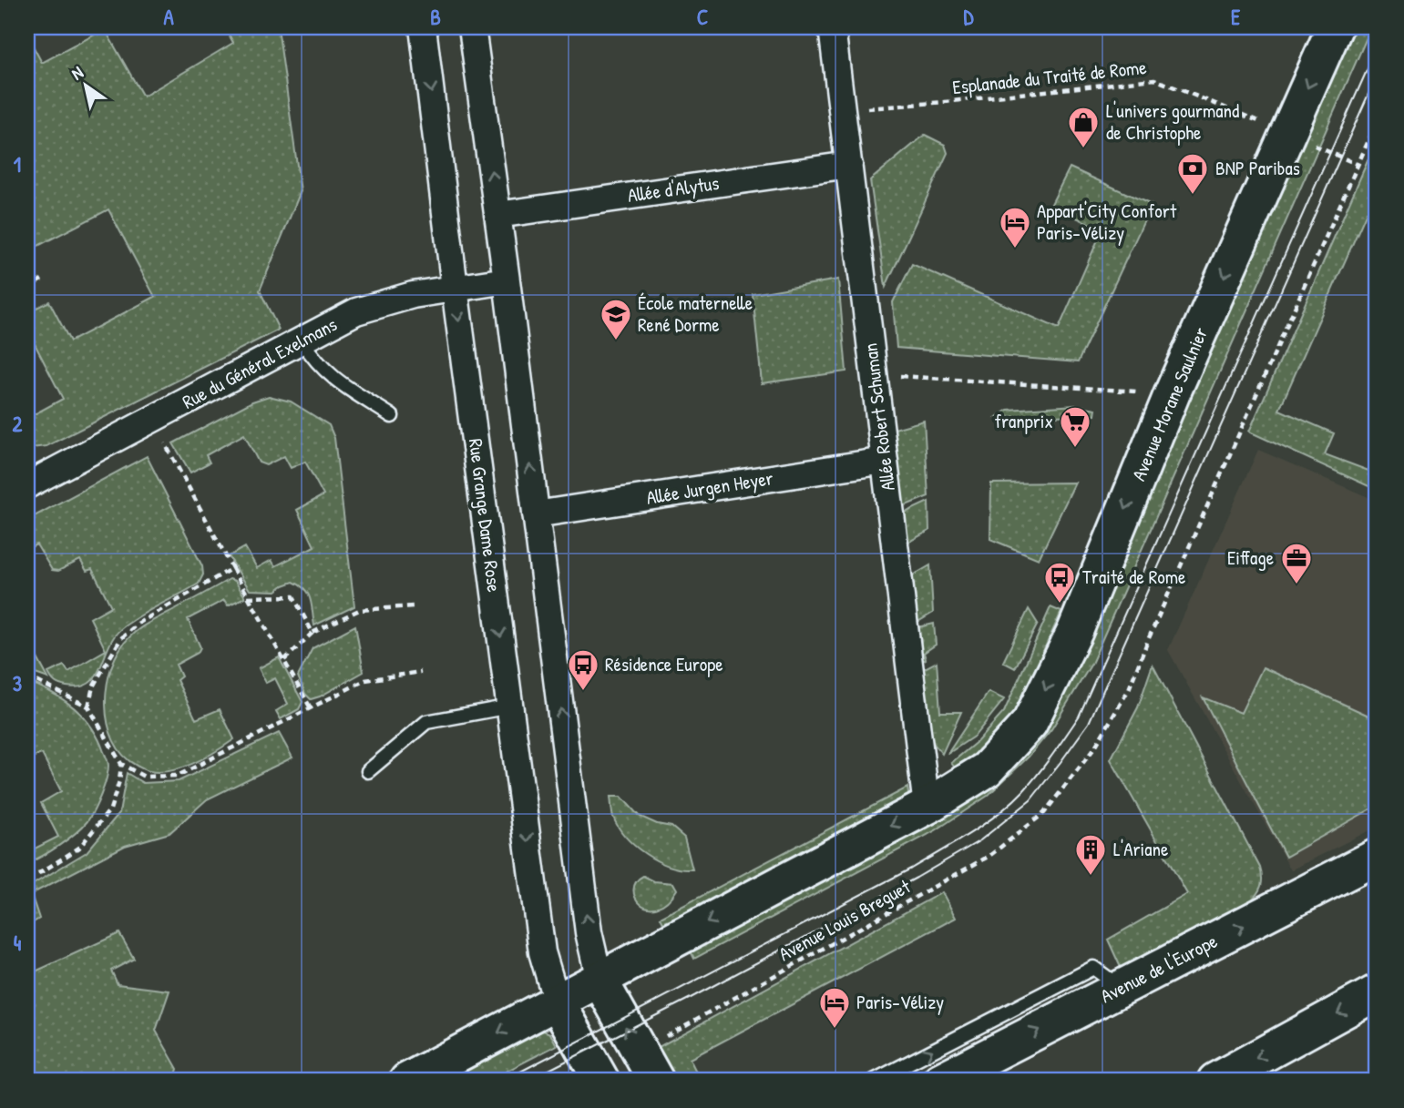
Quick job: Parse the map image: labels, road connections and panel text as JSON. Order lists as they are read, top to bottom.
{
  "streets": {
    "main road": ["Avenue Morane Saulnier", "Avenue de l'Europe"],
    "street": [
      "Allée d'Alytus",
      "Rue du Général Exelmans",
      "Allée Robert Schuman",
      "Allée Jurgen Heyer",
      "Rue Grange Dame Rose"
    ],
    "path": ["Esplanade du Traité de Rome", "Avenue Louis Breguet"]
  },
  "crossings": [
    ["Esplanade du Traité de Rome", "Avenue Morane Saulnier"],
    ["Esplanade du Traité de Rome", "Allée Robert Schuman"],
    ["Esplanade du Traité de Rome", "Avenue Louis Breguet"],
    ["Allée d'Alytus", "Allée Robert Schuman"],
    ["Rue du Général Exelmans", "Rue Grange Dame Rose"],
    ["Avenue Morane Saulnier", "Allée Robert Schuman"],
    ["Allée Robert Schuman", "Allée Jurgen Heyer"]
  ],
  "one_way": ["Avenue Morane Saulnier"],
  "places": {
    "shop": ["L'univers gourmand de Christophe"],
    "bank": ["BNP Paribas"],
    "hotel": ["Appart'City Confort Paris-Vélizy", "Paris-Vélizy"],
    "school or university": ["École maternelle René Dorme"],
    "supermarket": ["franprix"],
    "office": ["Eiffage"],
    "bus stop": ["Traité de Rome", "Résidence Europe"],
    "building": ["L'Ariane"]
  },
  "north": "top left",
  "grid": {
    "columns": [
      "A",
      "B",
      "C",
      "D",
      "E"
    ],
    "rows": [
      "1",
      "2",
      "3",
      "4"
    ]
  }
}
